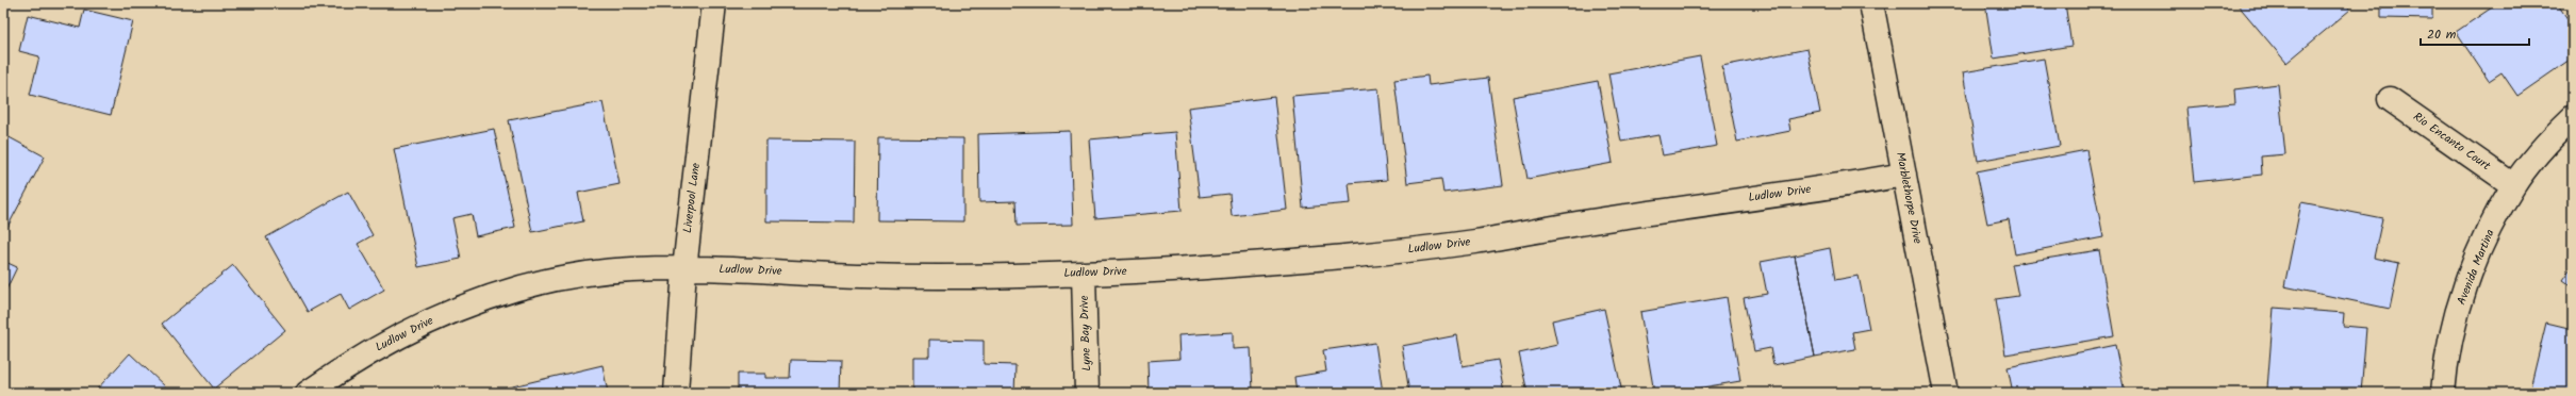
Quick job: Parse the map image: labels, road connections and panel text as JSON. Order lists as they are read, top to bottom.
{
  "streets": {
    "street": [
      "Rio Encanto Court",
      "Ludlow Drive",
      "Liverpool Lane",
      "Marblethorpe Drive",
      "Avenida Martina",
      "Lyne Bay Drive"
    ]
  },
  "crossings": [
    ["Rio Encanto Court", "Avenida Martina"],
    ["Ludlow Drive", "Liverpool Lane"],
    ["Ludlow Drive", "Marblethorpe Drive"],
    ["Ludlow Drive", "Lyne Bay Drive"]
  ],
  "scale_bar": "20 m"
}
